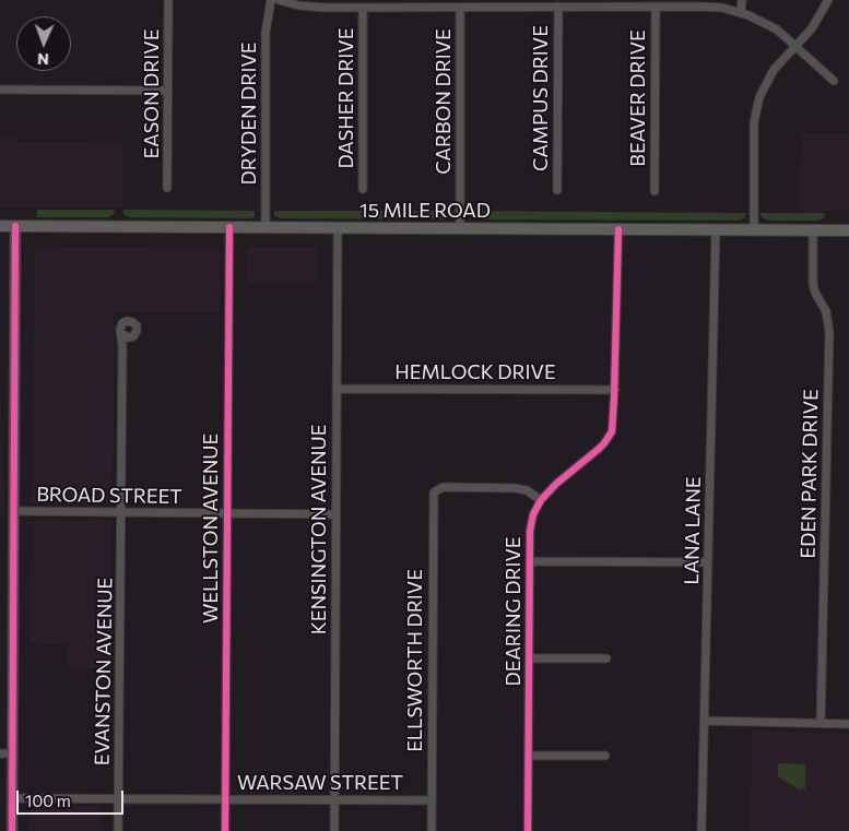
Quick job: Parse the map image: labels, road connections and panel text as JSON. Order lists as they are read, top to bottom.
{
  "streets": {
    "main road": ["15 MILE ROAD"],
    "street": [
      "EASON DRIVE",
      "DASHER DRIVE",
      "CAMPUS DRIVE",
      "BEAVER DRIVE",
      "CARBON DRIVE",
      "DRYDEN DRIVE",
      "HEMLOCK DRIVE",
      "EDEN PARK DRIVE",
      "BROAD STREET",
      "WELLSTON AVENUE",
      "KENSINGTON AVENUE",
      "LANA LANE",
      "DEARING DRIVE",
      "ELLSWORTH DRIVE",
      "EVANSTON AVENUE",
      "WARSAW STREET"
    ]
  },
  "crossings": [
    ["CARBON DRIVE", "15 MILE ROAD"],
    ["DRYDEN DRIVE", "15 MILE ROAD"],
    ["15 MILE ROAD", "EDEN PARK DRIVE"],
    ["15 MILE ROAD", "WELLSTON AVENUE"],
    ["15 MILE ROAD", "KENSINGTON AVENUE"],
    ["15 MILE ROAD", "LANA LANE"],
    ["15 MILE ROAD", "DEARING DRIVE"],
    ["HEMLOCK DRIVE", "KENSINGTON AVENUE"],
    ["HEMLOCK DRIVE", "DEARING DRIVE"],
    ["BROAD STREET", "WELLSTON AVENUE"],
    ["BROAD STREET", "KENSINGTON AVENUE"],
    ["BROAD STREET", "EVANSTON AVENUE"],
    ["WELLSTON AVENUE", "WARSAW STREET"],
    ["KENSINGTON AVENUE", "WARSAW STREET"],
    ["DEARING DRIVE", "ELLSWORTH DRIVE"],
    ["ELLSWORTH DRIVE", "WARSAW STREET"],
    ["EVANSTON AVENUE", "WARSAW STREET"]
  ],
  "scale_bar": "100 m",
  "north": "bottom"
}
